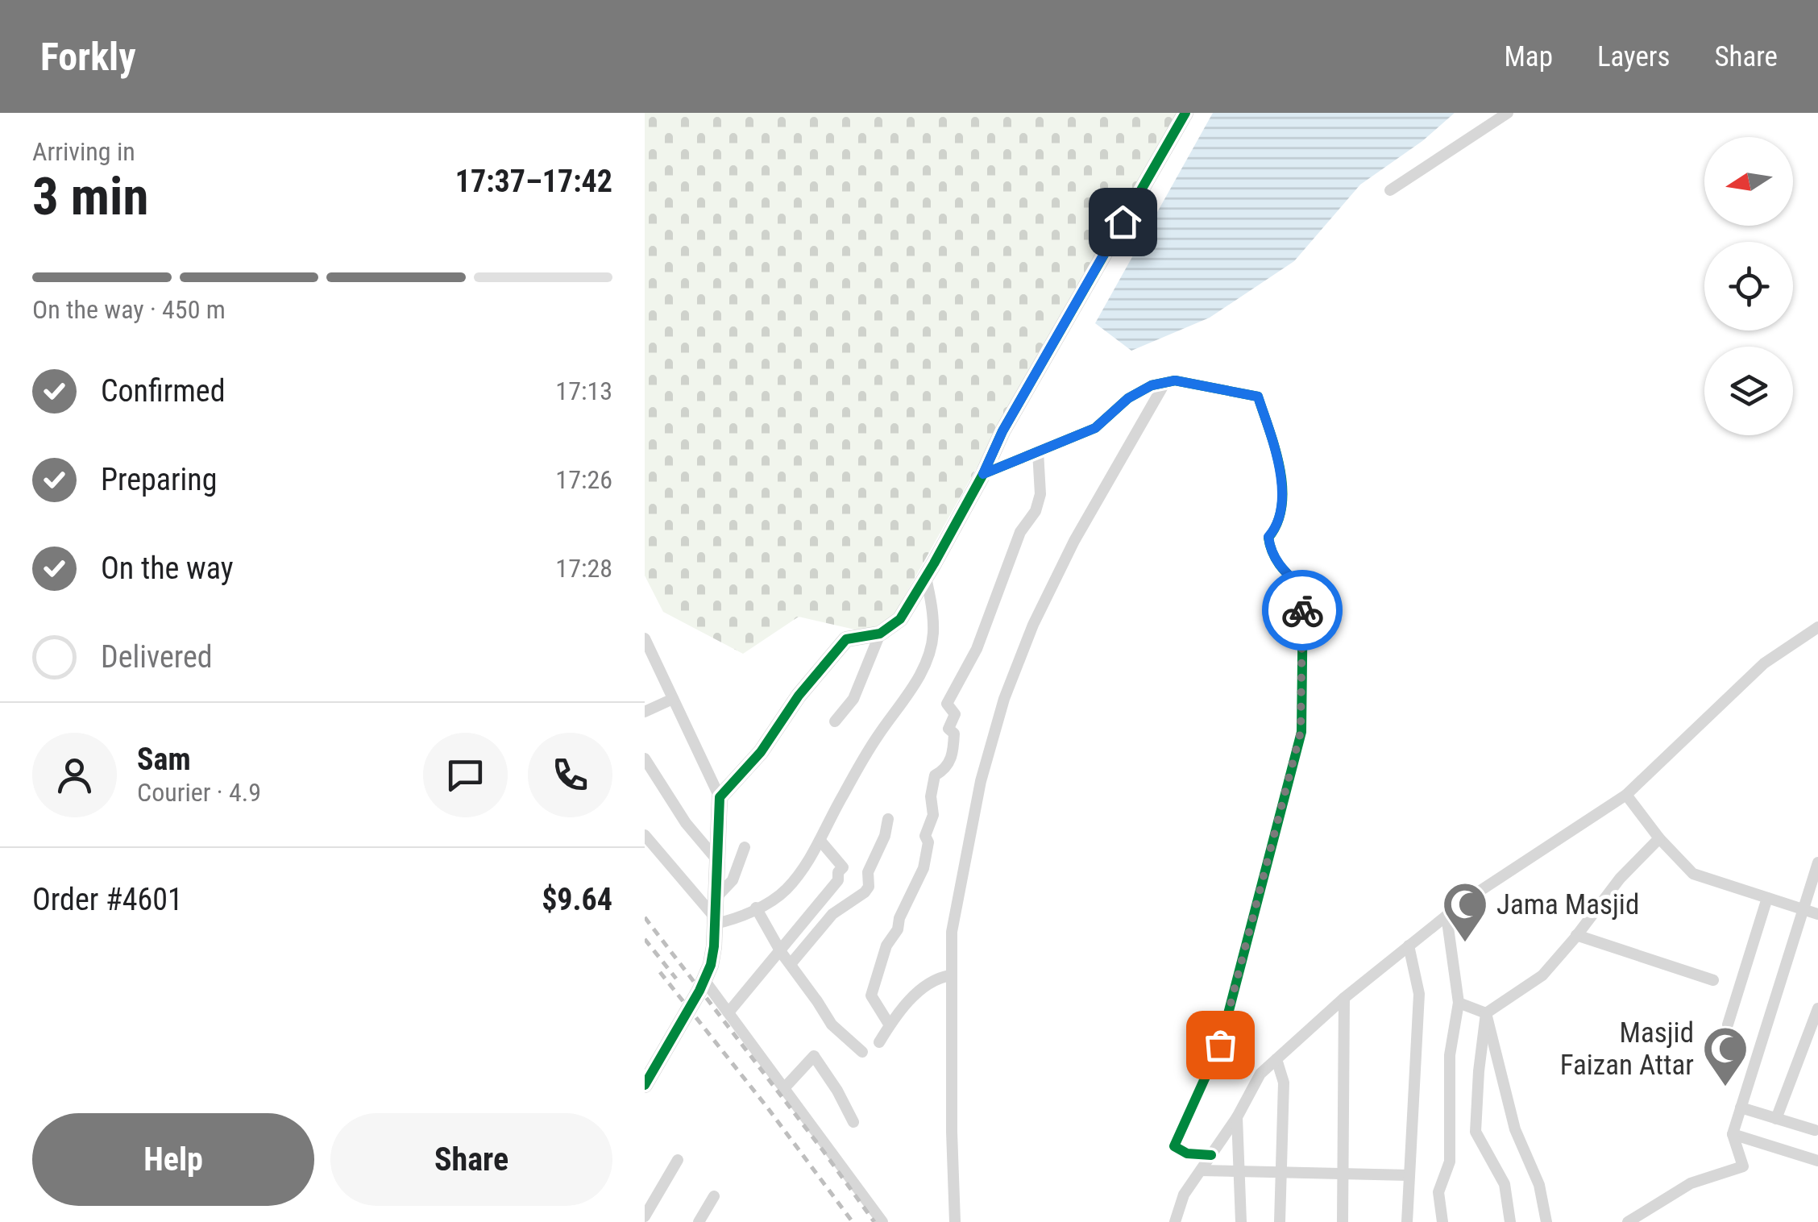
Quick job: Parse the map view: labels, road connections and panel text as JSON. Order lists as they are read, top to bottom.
{
  "places": {
    "mosque": ["Jama Masjid", "Masjid Faizan Attar"]
  },
  "north": "left",
  "page": {
    "header": "Forkly",
    "nav": ["Map", "Layers", "Share"],
    "heading": ["3 min", "Arriving in", "17:37–17:42"],
    "panel": [
      "Sam",
      "Courier · 4.9",
      "Order #4601",
      "$9.64"
    ],
    "bar": "On the way · 450 m",
    "list": [
      ["Confirmed", "17:13"],
      ["Preparing", "17:26"],
      ["On the way", "17:28"],
      "Delivered"
    ],
    "buttons": ["Help", "Share"]
  }
}
